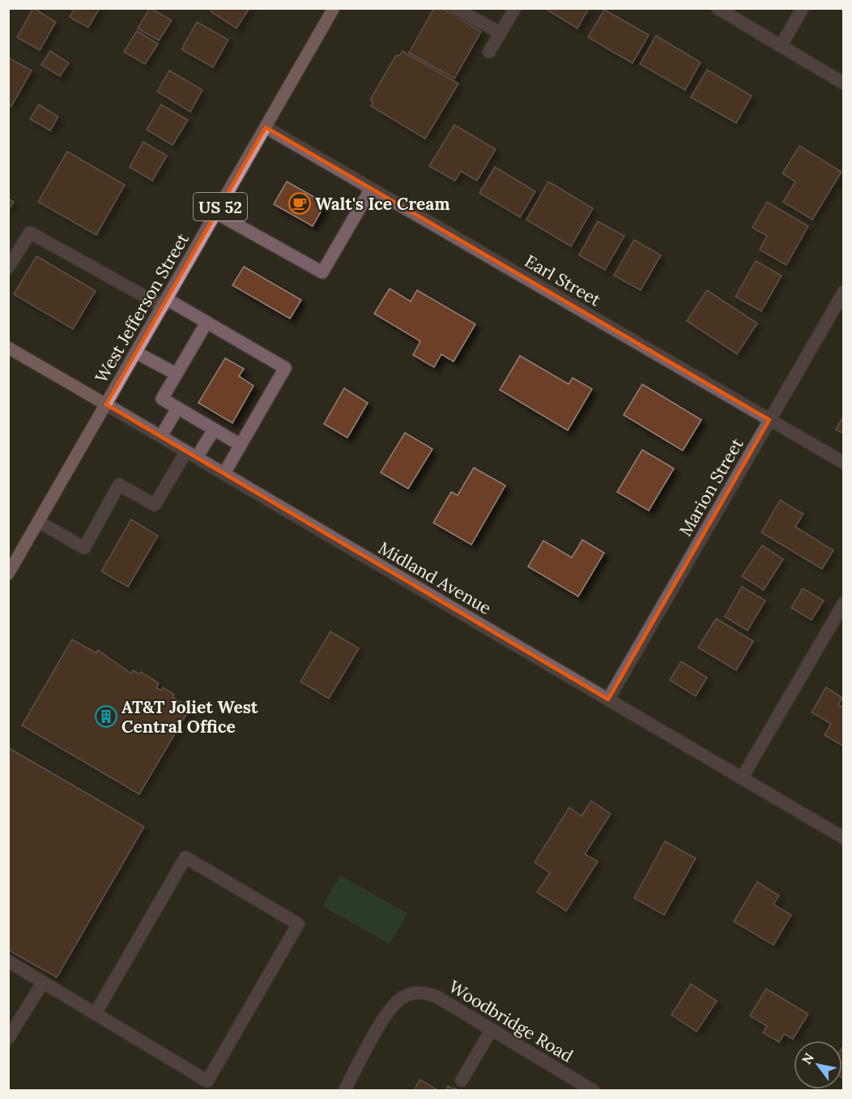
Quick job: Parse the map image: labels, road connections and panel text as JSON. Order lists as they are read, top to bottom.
{
  "streets": {
    "main road": ["US 52", "West Jefferson Street", "Midland Avenue"],
    "street": ["Earl Street", "Marion Street", "Woodbridge Road"]
  },
  "crossings": [
    ["Earl Street", "West Jefferson Street"],
    ["Earl Street", "Marion Street"],
    ["West Jefferson Street", "Midland Avenue"],
    ["Marion Street", "Midland Avenue"]
  ],
  "places": {
    "cafe": ["Walt's Ice Cream"],
    "building": ["AT&T Joliet West Central Office"]
  },
  "north": "top left"
}
